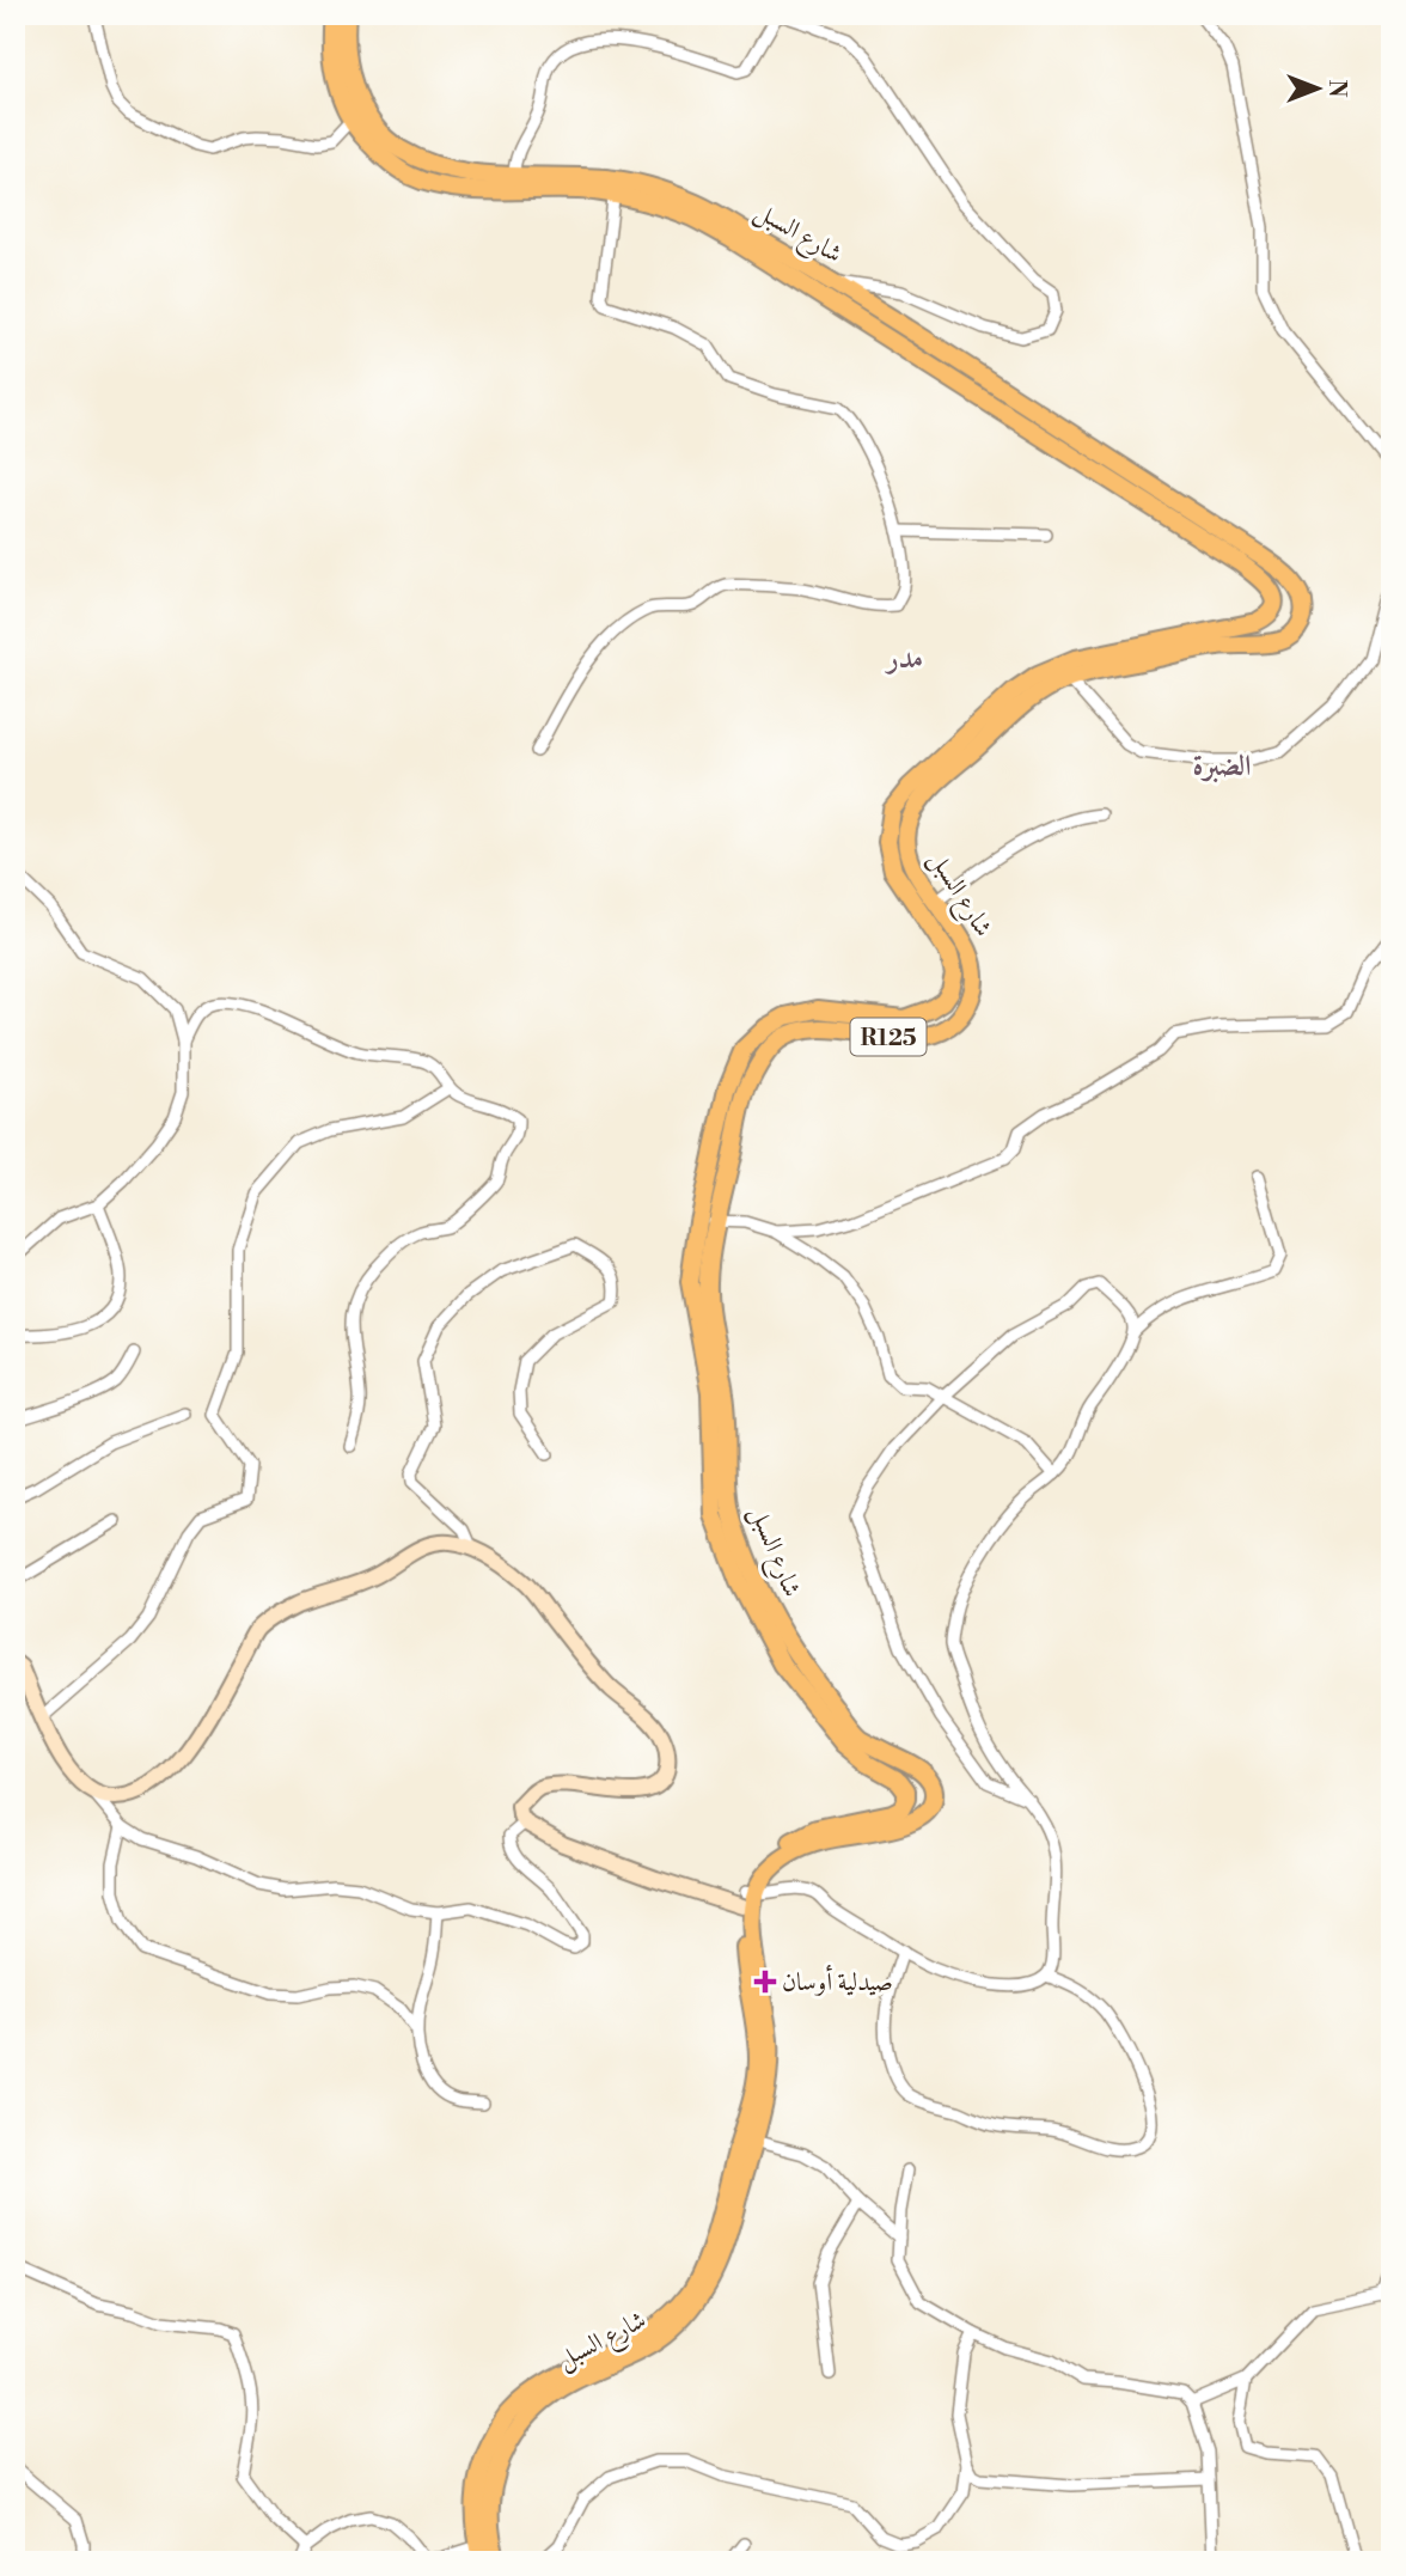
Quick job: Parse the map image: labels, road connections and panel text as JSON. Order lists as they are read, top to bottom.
{
  "streets": {
    "main road": ["شارع السبل", "R125"]
  },
  "districts": ["مدر", "الضبرة"],
  "places": {
    "health": ["صيدلية أوسان"]
  },
  "north": "right"
}
